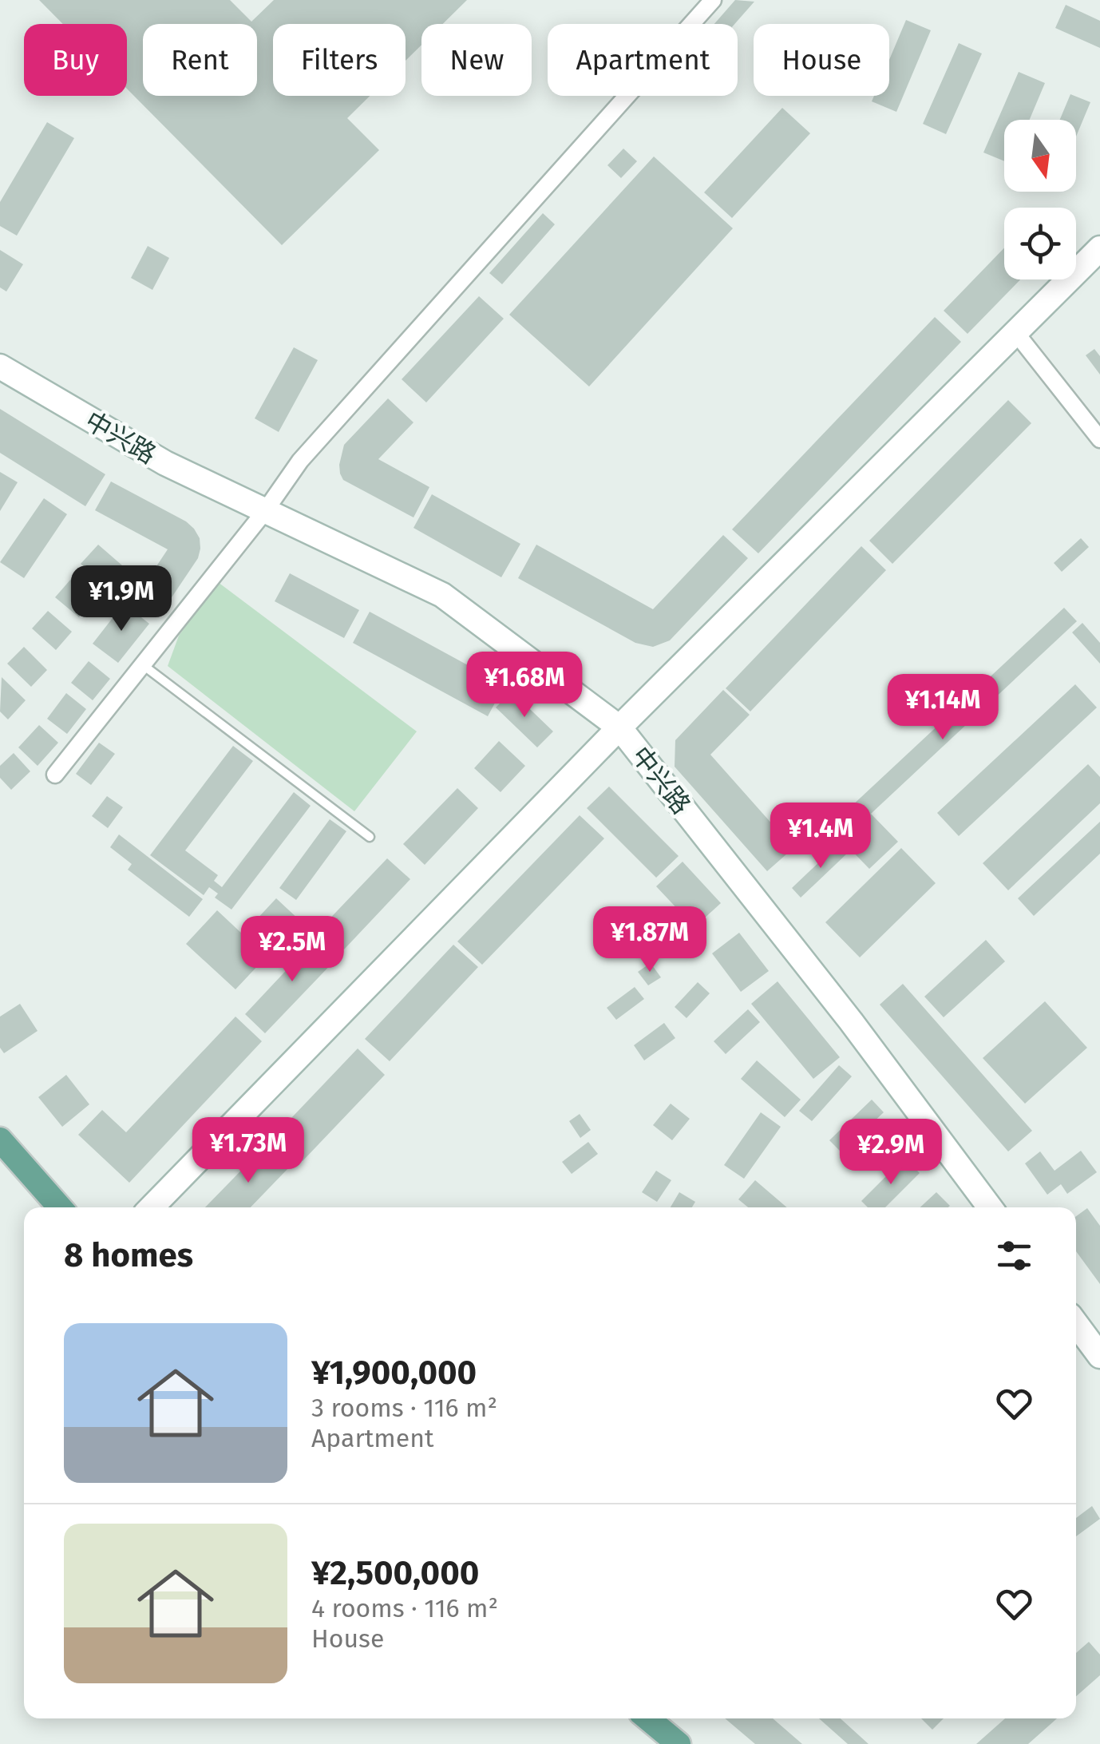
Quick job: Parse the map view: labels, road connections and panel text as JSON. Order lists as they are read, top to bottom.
{
  "streets": {
    "main road": ["中兴路"]
  },
  "north": "bottom",
  "page": {
    "chip": [
      "Buy",
      "Rent",
      "Filters",
      "New",
      "Apartment",
      "House"
    ],
    "price": [
      "¥1.9M",
      "¥1.68M",
      "¥1.14M",
      "¥1.4M",
      "¥1.87M",
      "¥2.5M",
      "¥1.73M",
      "¥2.9M"
    ],
    "heading": "8 homes",
    "list": [
      {
        "name": "¥1,900,000",
        "note": "3 rooms · 116 m² · Apartment"
      },
      {
        "name": "¥2,500,000",
        "note": "4 rooms · 116 m² · House"
      }
    ]
  }
}
